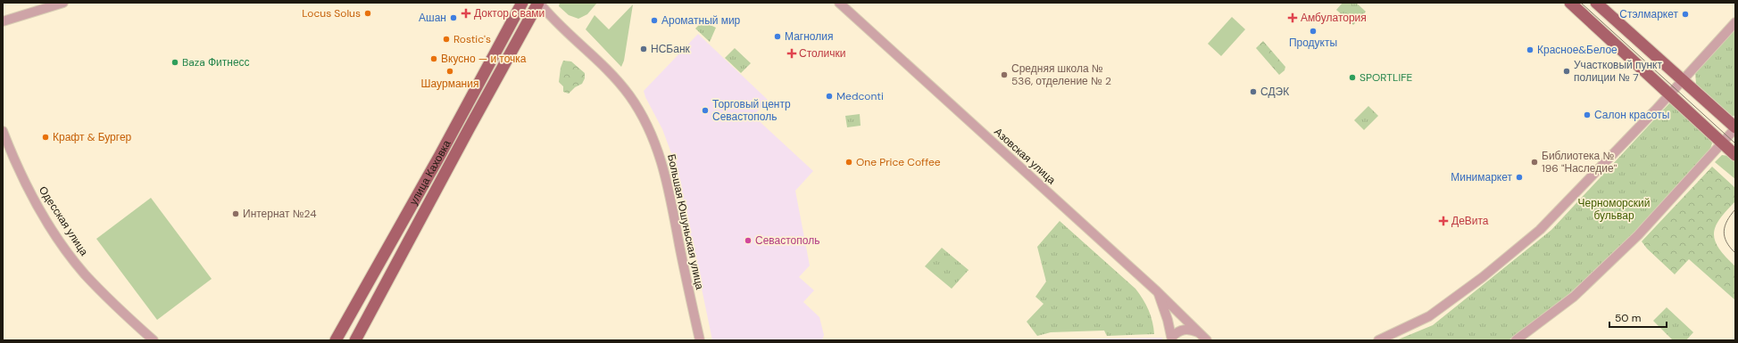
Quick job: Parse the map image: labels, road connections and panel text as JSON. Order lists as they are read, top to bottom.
{
  "streets": {
    "main road": ["улица Каховка"],
    "street": ["Азовская улица", "Одесская улица", "Большая Юшуньская улица"]
  },
  "crossings": [
    ["улица Каховка", "Большая Юшуньская улица"]
  ],
  "parks": ["Черноморский бульвар"],
  "places": {
    "other": [
      "Locus Solus",
      "Стэлмаркет",
      "Ашан",
      "Ароматный мир",
      "Продукты",
      "Магнолия",
      "Rostic's",
      "НСБанк",
      "Красное&Белое",
      "Вкусно — и точка",
      "Baza Фитнесс",
      "Шаурмания",
      "Участковый пункт полиции № 7",
      "Средняя школа № 536, отделение № 2",
      "SPORTLIFE",
      "СДЭК",
      "Medconti",
      "Торговый центр Севастополь",
      "Салон красоты",
      "Крафт & Бургер",
      "One Price Coffee",
      "Библиотека № 196 \"Наследие\"",
      "Минимаркет",
      "Интернат №24",
      "Севастополь"
    ],
    "health": [
      "Доктор с вами",
      "Амбулатория",
      "Столички",
      "ДеВита"
    ]
  },
  "scale_bar": "50 m"
}
